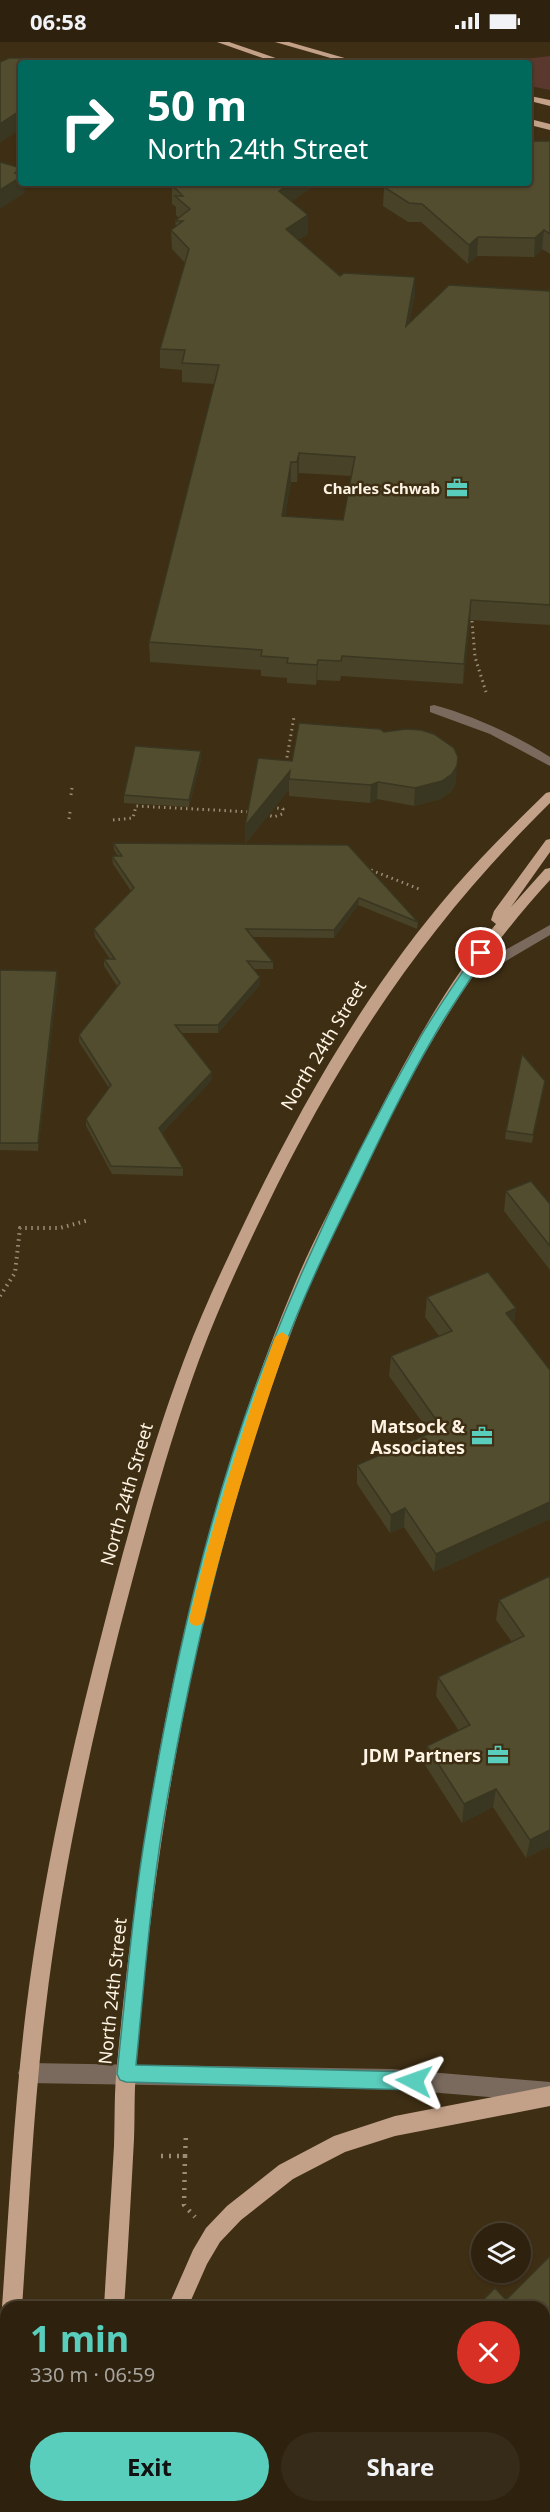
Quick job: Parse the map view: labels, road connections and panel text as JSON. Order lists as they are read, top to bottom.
{
  "streets": {
    "main road": ["North 24th Street"]
  },
  "places": {
    "office": ["Charles Schwab", "Matsock & Associates", "JDM Partners"]
  },
  "page": {
    "status": "06:58",
    "turn": ["50 m", "North 24th Street"],
    "heading": ["1 min", "330 m · 06:59"],
    "buttons": ["Exit", "Share"]
  }
}
